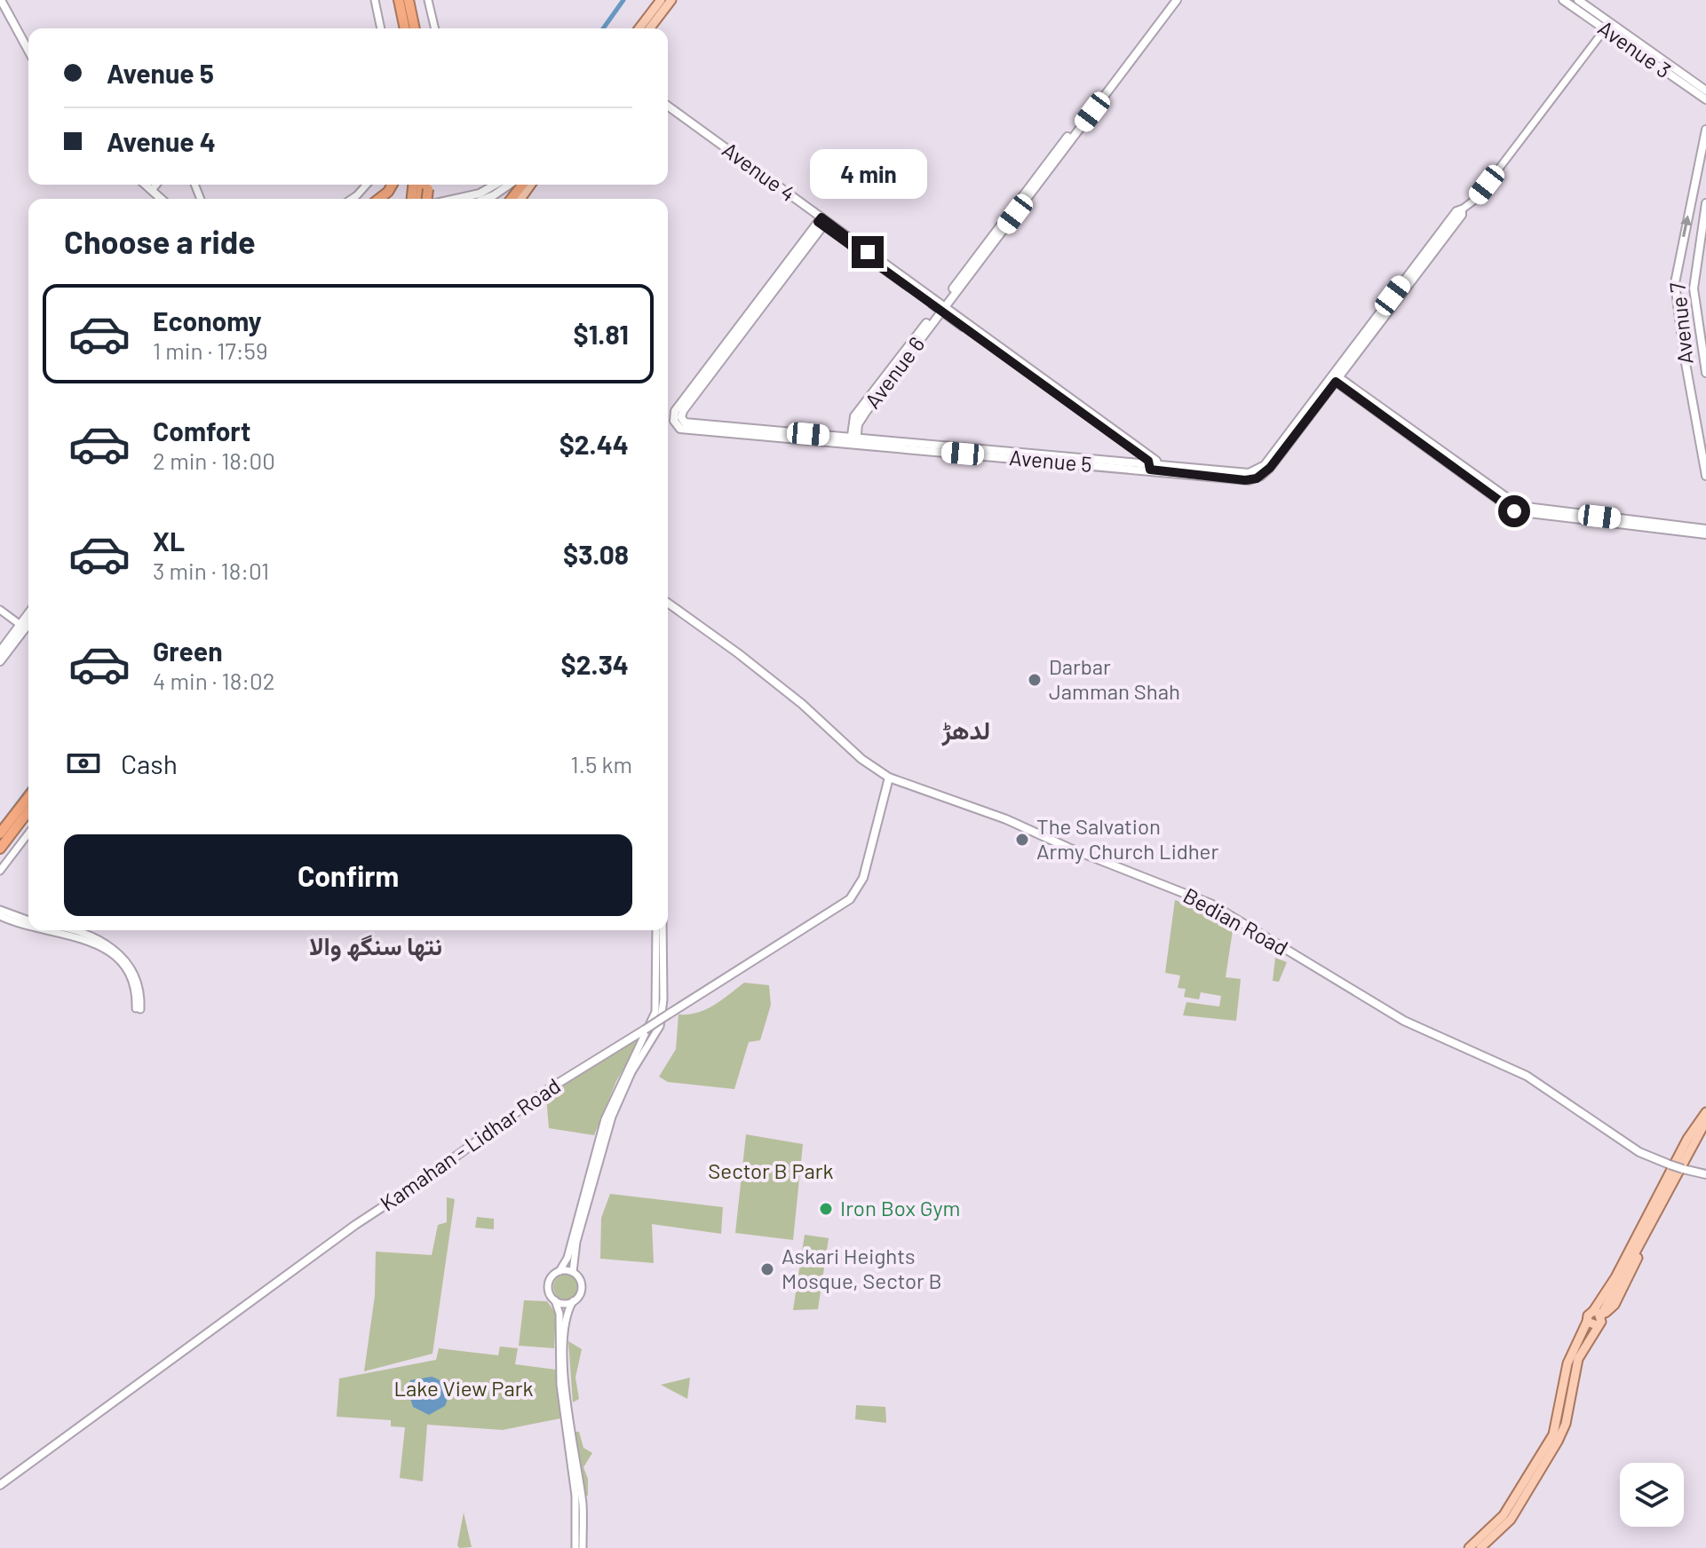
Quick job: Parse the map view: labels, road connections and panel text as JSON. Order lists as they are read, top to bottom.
{
  "streets": {
    "main road": [
      "Avenue 3",
      "Avenue 4",
      "Avenue 7",
      "Avenue 6",
      "Avenue 5",
      "Bedian Road",
      "Kamahan - Lidhar Road"
    ]
  },
  "crossings": [
    ["Avenue 4", "Avenue 6"],
    ["Avenue 4", "Avenue 5"],
    ["Avenue 6", "Avenue 5"],
    ["Bedian Road", "Kamahan - Lidhar Road"]
  ],
  "districts": ["لدھڑ", "نتھا سنگھ والا"],
  "parks": ["Sector B Park", "Lake View Park"],
  "places": [
    "Darbar Jamman Shah",
    "The Salvation Army Church Lidher",
    "Iron Box Gym",
    "Askari Heights Mosque, Sector B"
  ],
  "page": {
    "banner": ["Avenue 5", "Avenue 4"],
    "bubble": "4 min",
    "heading": "Choose a ride",
    "list": [
      {
        "name": "Economy",
        "note": "1 min · 17:59",
        "value": "$1.81"
      },
      {
        "name": "Comfort",
        "note": "2 min · 18:00",
        "value": "$2.44"
      },
      {
        "name": "XL",
        "note": "3 min · 18:01",
        "value": "$3.08"
      },
      {
        "name": "Green",
        "note": "4 min · 18:02",
        "value": "$2.34"
      }
    ],
    "pay": ["Cash", "1.5 km"],
    "buttons": "Confirm"
  }
}
